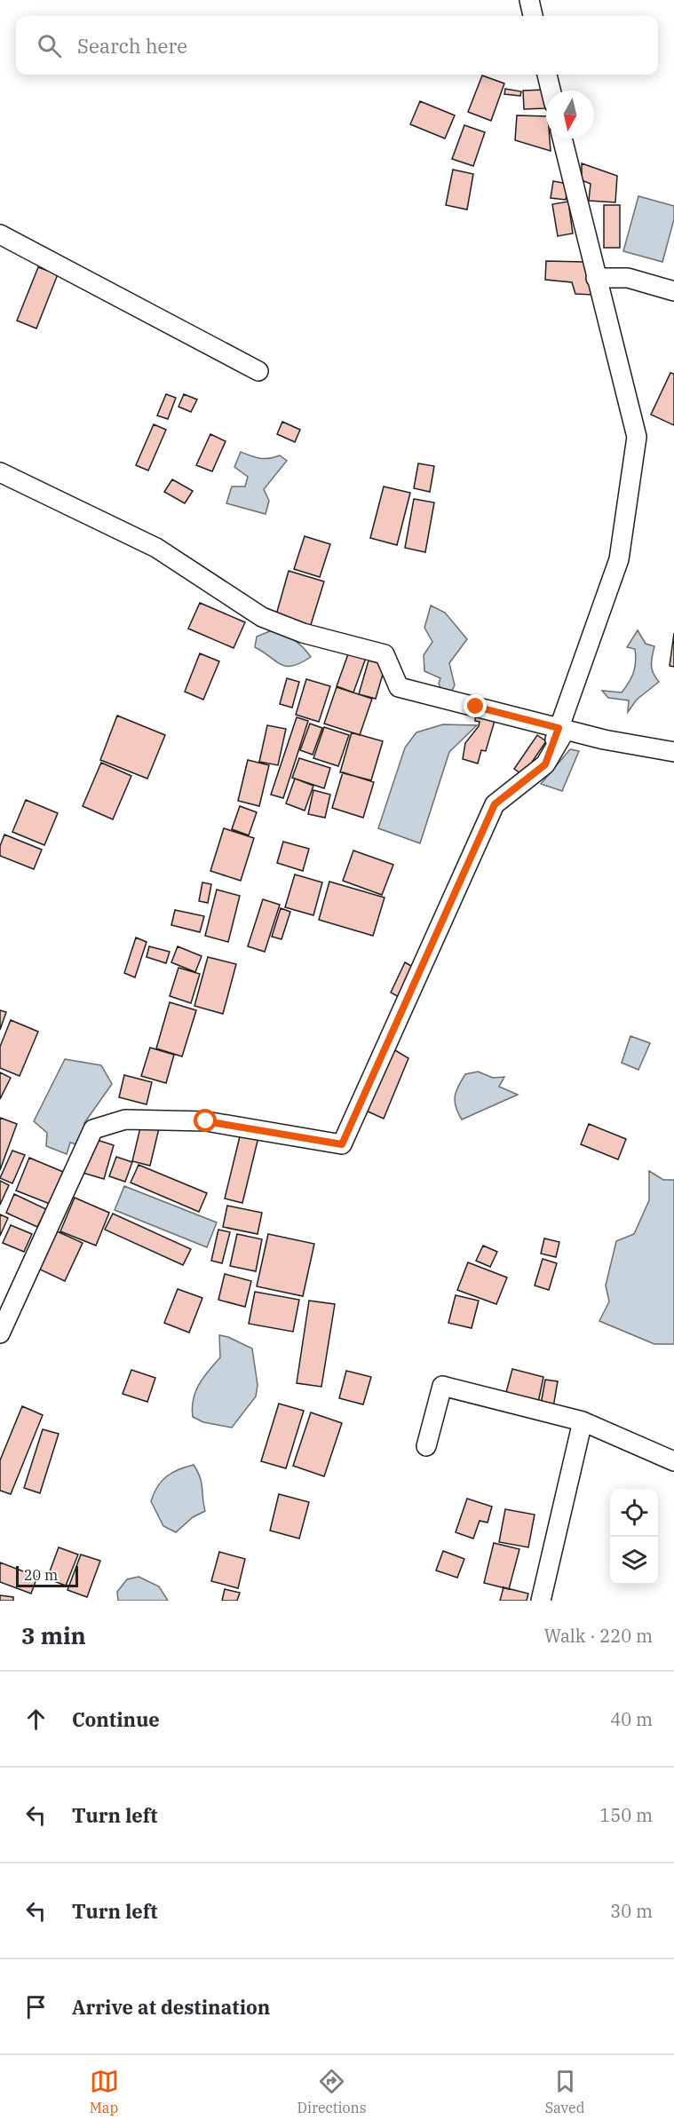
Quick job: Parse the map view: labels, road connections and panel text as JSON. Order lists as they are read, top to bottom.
{
  "scale_bar": "20 m",
  "north": "bottom",
  "page": {
    "search": "Search here",
    "scale": "20 m",
    "heading": ["3 min", "Walk · 220 m"],
    "list": [
      ["Continue", "40 m"],
      ["Turn left", "150 m"],
      ["Turn left", "30 m"],
      "Arrive at destination"
    ],
    "nav": ["Map", "Directions", "Saved"]
  }
}
